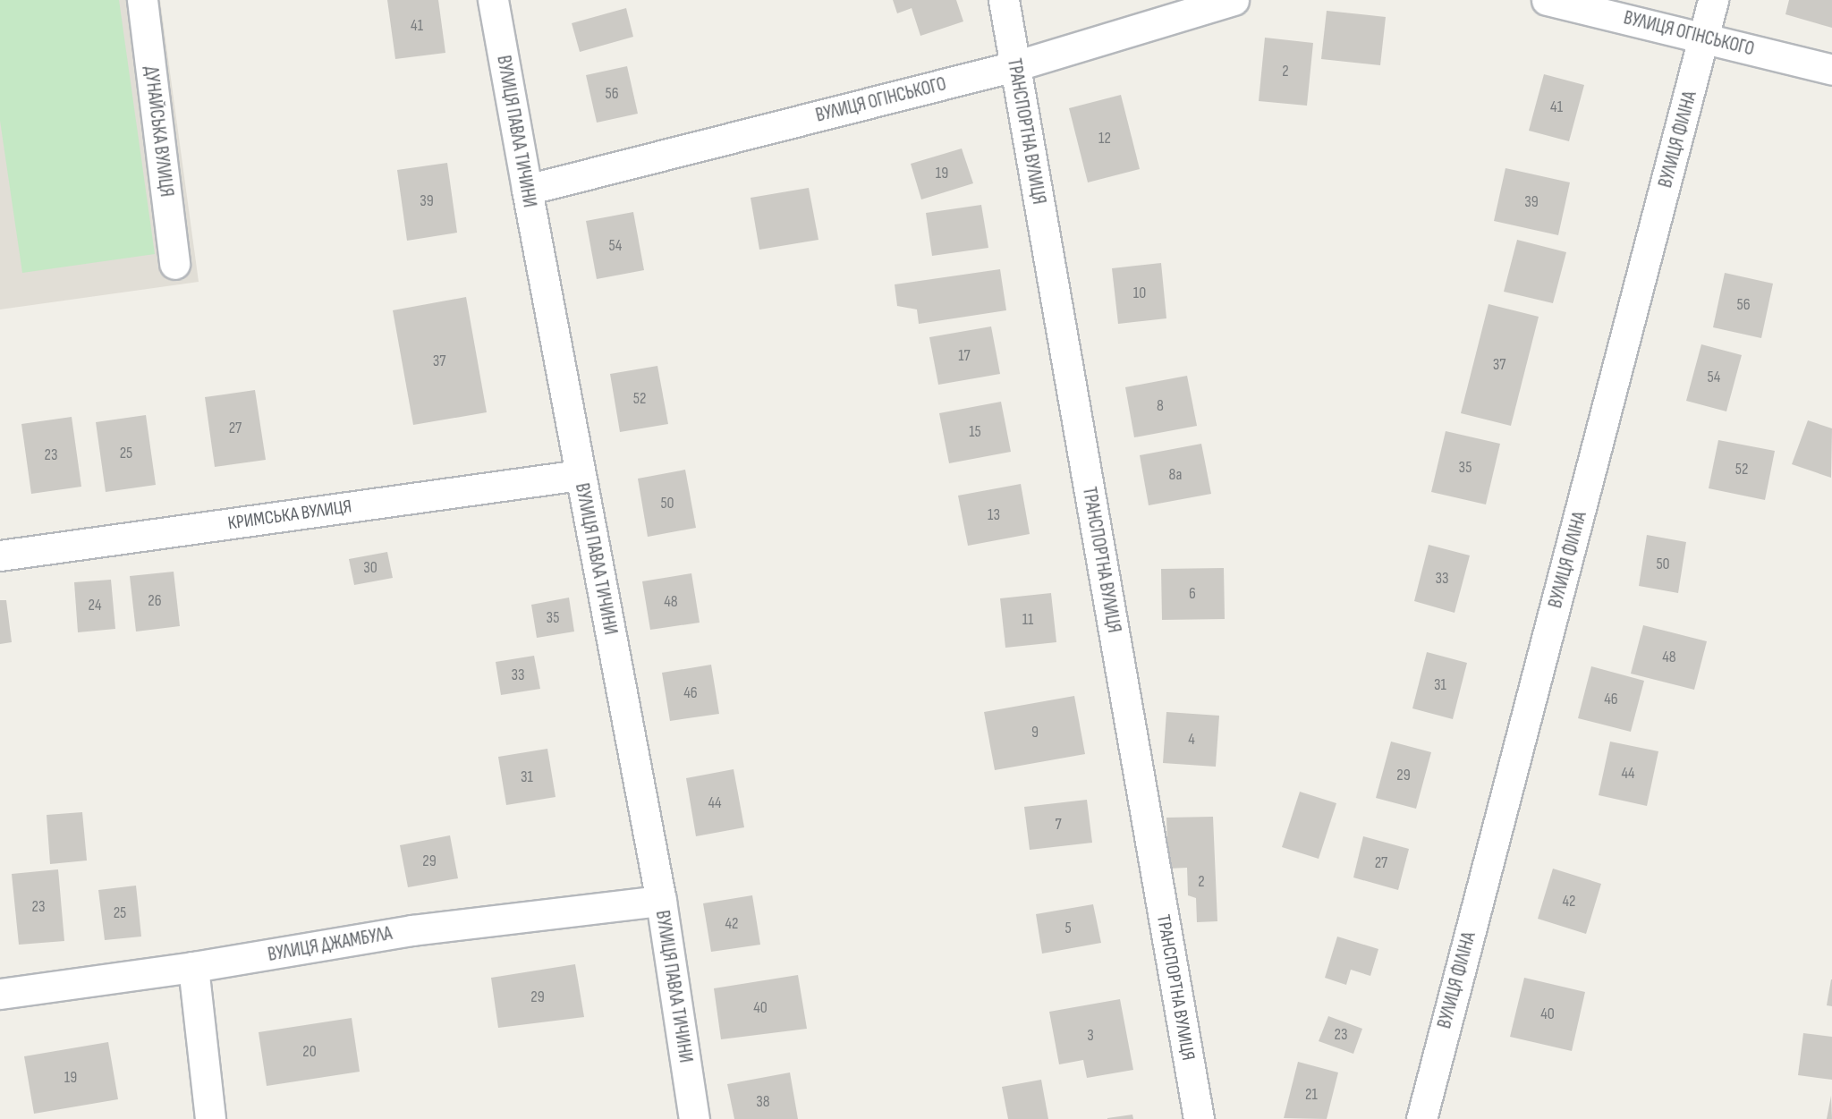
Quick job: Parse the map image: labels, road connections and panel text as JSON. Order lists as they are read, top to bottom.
{
  "streets": {
    "street": [
      "ВУЛИЦЯ ОГІНСЬКОГО",
      "ДУНАЙСЬКА ВУЛИЦЯ",
      "ВУЛИЦЯ ПАВЛА ТИЧИНИ",
      "ТРАНСПОРТНА ВУЛИЦЯ",
      "ВУЛИЦЯ ФІЛІНА",
      "КРИМСЬКА ВУЛИЦЯ",
      "ВУЛИЦЯ ДЖАМБУЛА"
    ]
  },
  "crossings": [
    ["ВУЛИЦЯ ОГІНСЬКОГО", "ВУЛИЦЯ ПАВЛА ТИЧИНИ"],
    ["ВУЛИЦЯ ОГІНСЬКОГО", "ТРАНСПОРТНА ВУЛИЦЯ"],
    ["ВУЛИЦЯ ОГІНСЬКОГО", "ВУЛИЦЯ ФІЛІНА"],
    ["ВУЛИЦЯ ПАВЛА ТИЧИНИ", "КРИМСЬКА ВУЛИЦЯ"],
    ["ВУЛИЦЯ ПАВЛА ТИЧИНИ", "ВУЛИЦЯ ДЖАМБУЛА"]
  ],
  "house_numbers": [
    "41",
    "2",
    "56",
    "41",
    "12",
    "19",
    "39",
    "39",
    "54",
    "10",
    "56",
    "17",
    "37",
    "37",
    "54",
    "52",
    "8",
    "27",
    "15",
    "25",
    "23",
    "35",
    "52",
    "8а",
    "50",
    "13",
    "50",
    "30",
    "33",
    "6",
    "26",
    "48",
    "24",
    "35",
    "11",
    "48",
    "33",
    "31",
    "46",
    "46",
    "9",
    "4",
    "44",
    "29",
    "31",
    "44",
    "7",
    "29",
    "27",
    "2",
    "42",
    "23",
    "25",
    "42",
    "5",
    "29",
    "40",
    "40",
    "23",
    "3",
    "20",
    "19",
    "21",
    "38"
  ]
}
